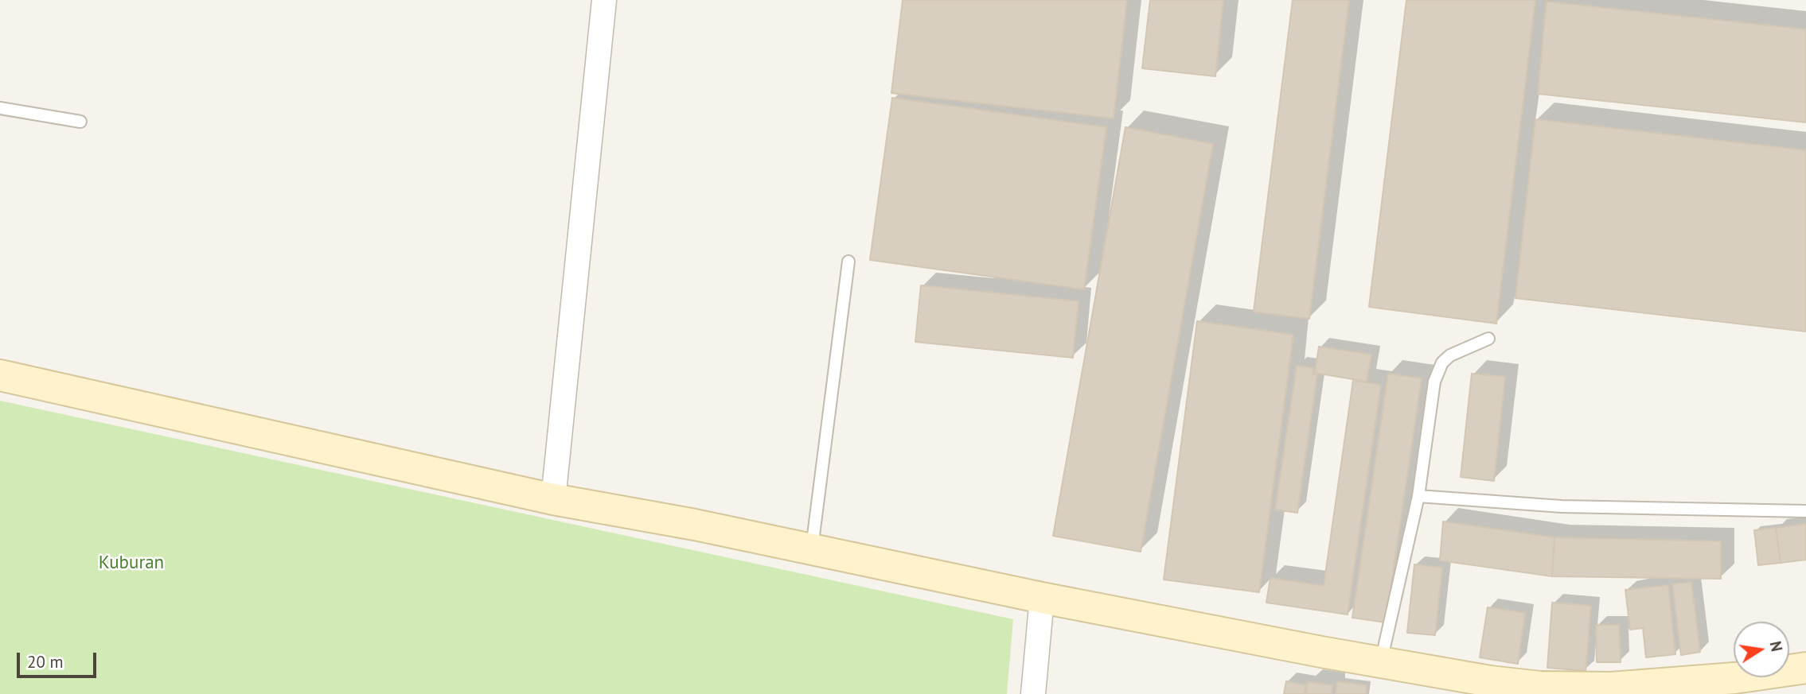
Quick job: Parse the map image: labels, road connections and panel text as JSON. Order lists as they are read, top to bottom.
{
  "parks": ["Kuburan"],
  "scale_bar": "20 m",
  "north": "right"
}
